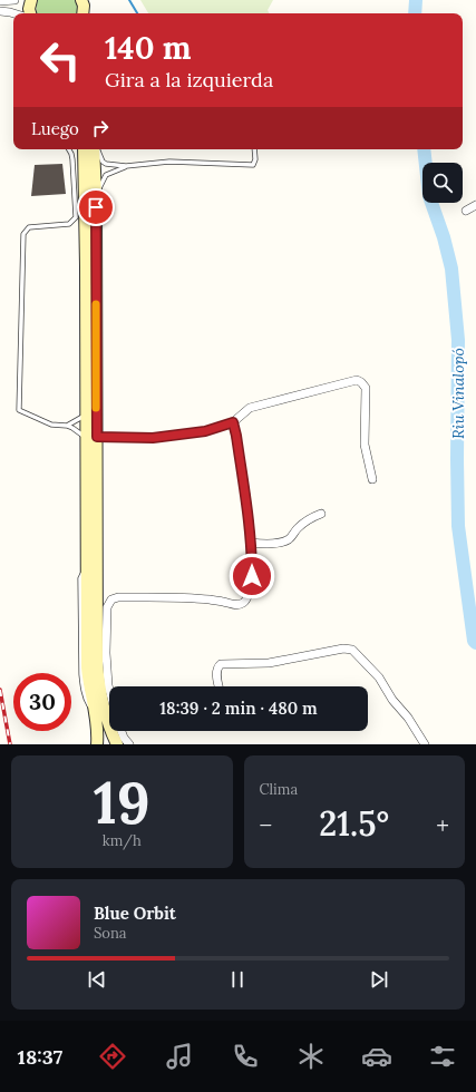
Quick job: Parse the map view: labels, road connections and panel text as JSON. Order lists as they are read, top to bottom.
{
  "water": ["Riu Vinalopó"],
  "page": {
    "turn": ["140 m", "Gira a la izquierda"],
    "then": "Luego",
    "limit": "30",
    "trip": "18:39 · 2 min · 480 m",
    "tile": [
      ["19", "km/h"],
      "Clima"
    ],
    "heat": ["−", "21.5°", "+"],
    "song": ["Blue Orbit", "Sona"],
    "tabs": "18:37"
  }
}
